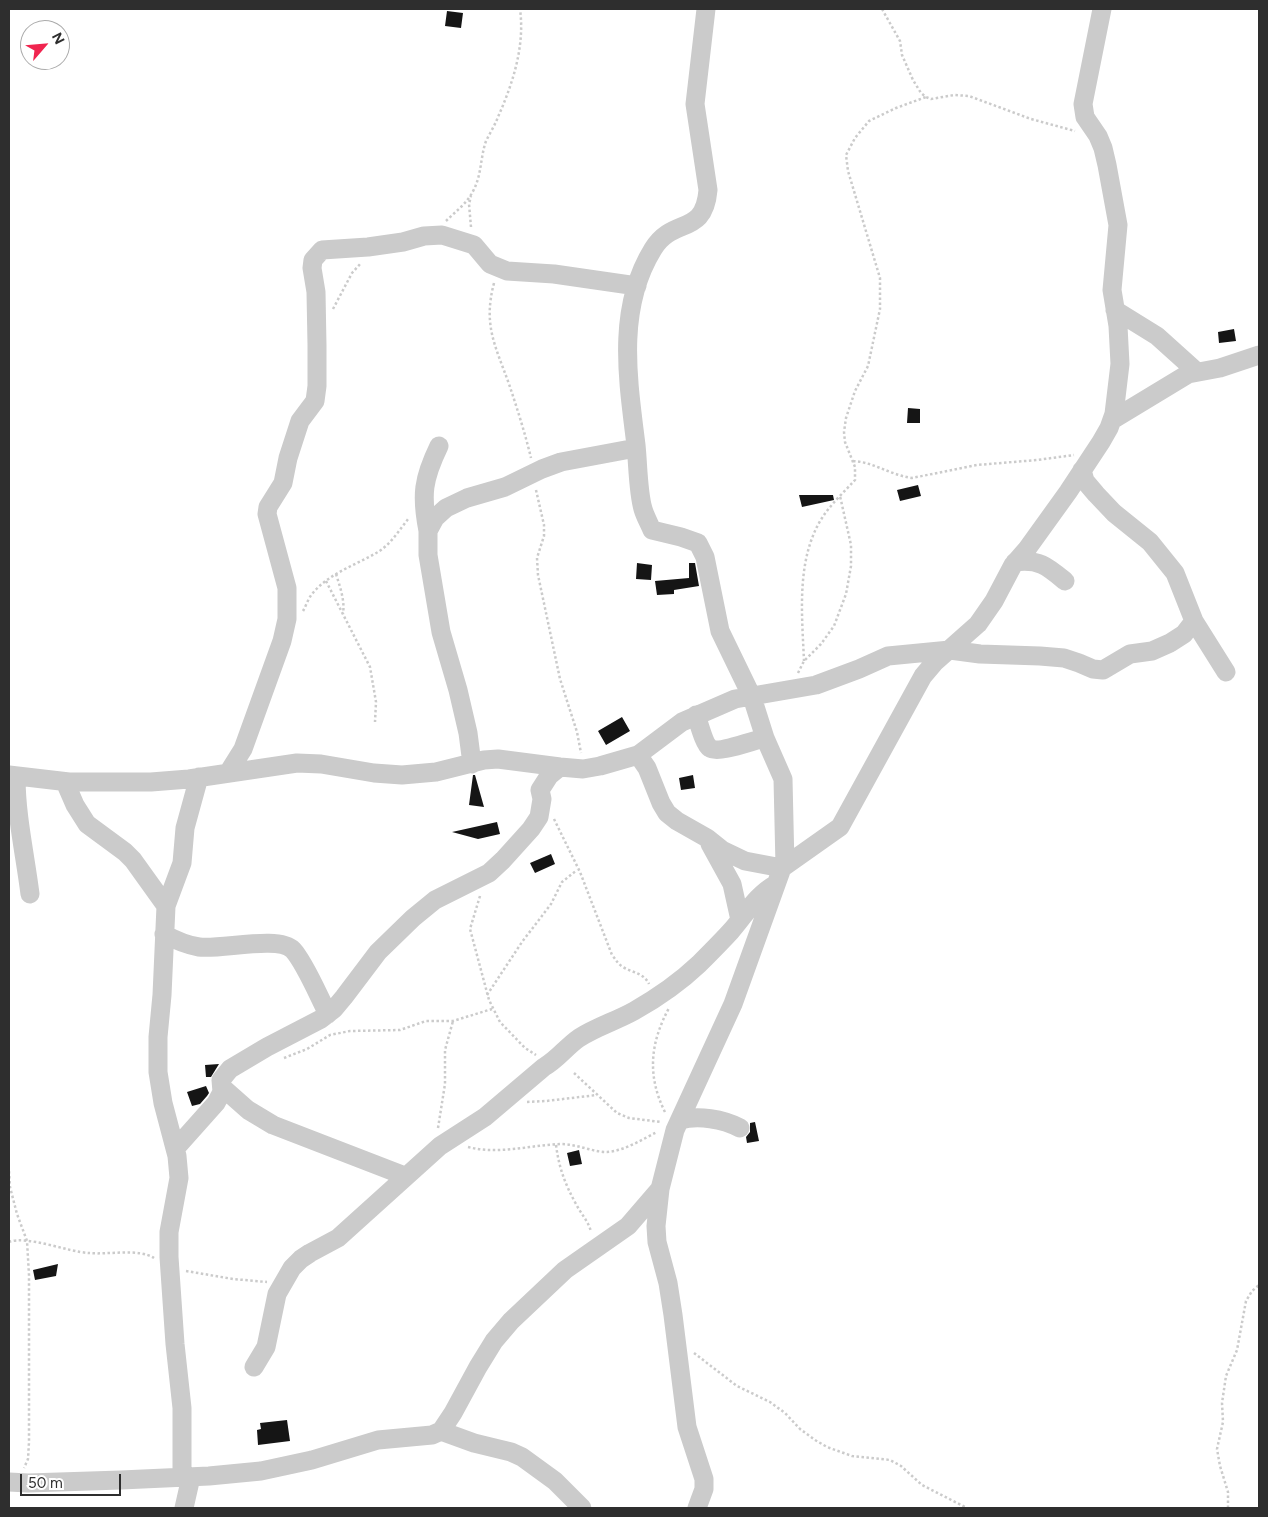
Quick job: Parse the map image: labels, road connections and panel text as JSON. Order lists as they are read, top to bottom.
{
  "scale_bar": "50 m",
  "north": "top right"
}
